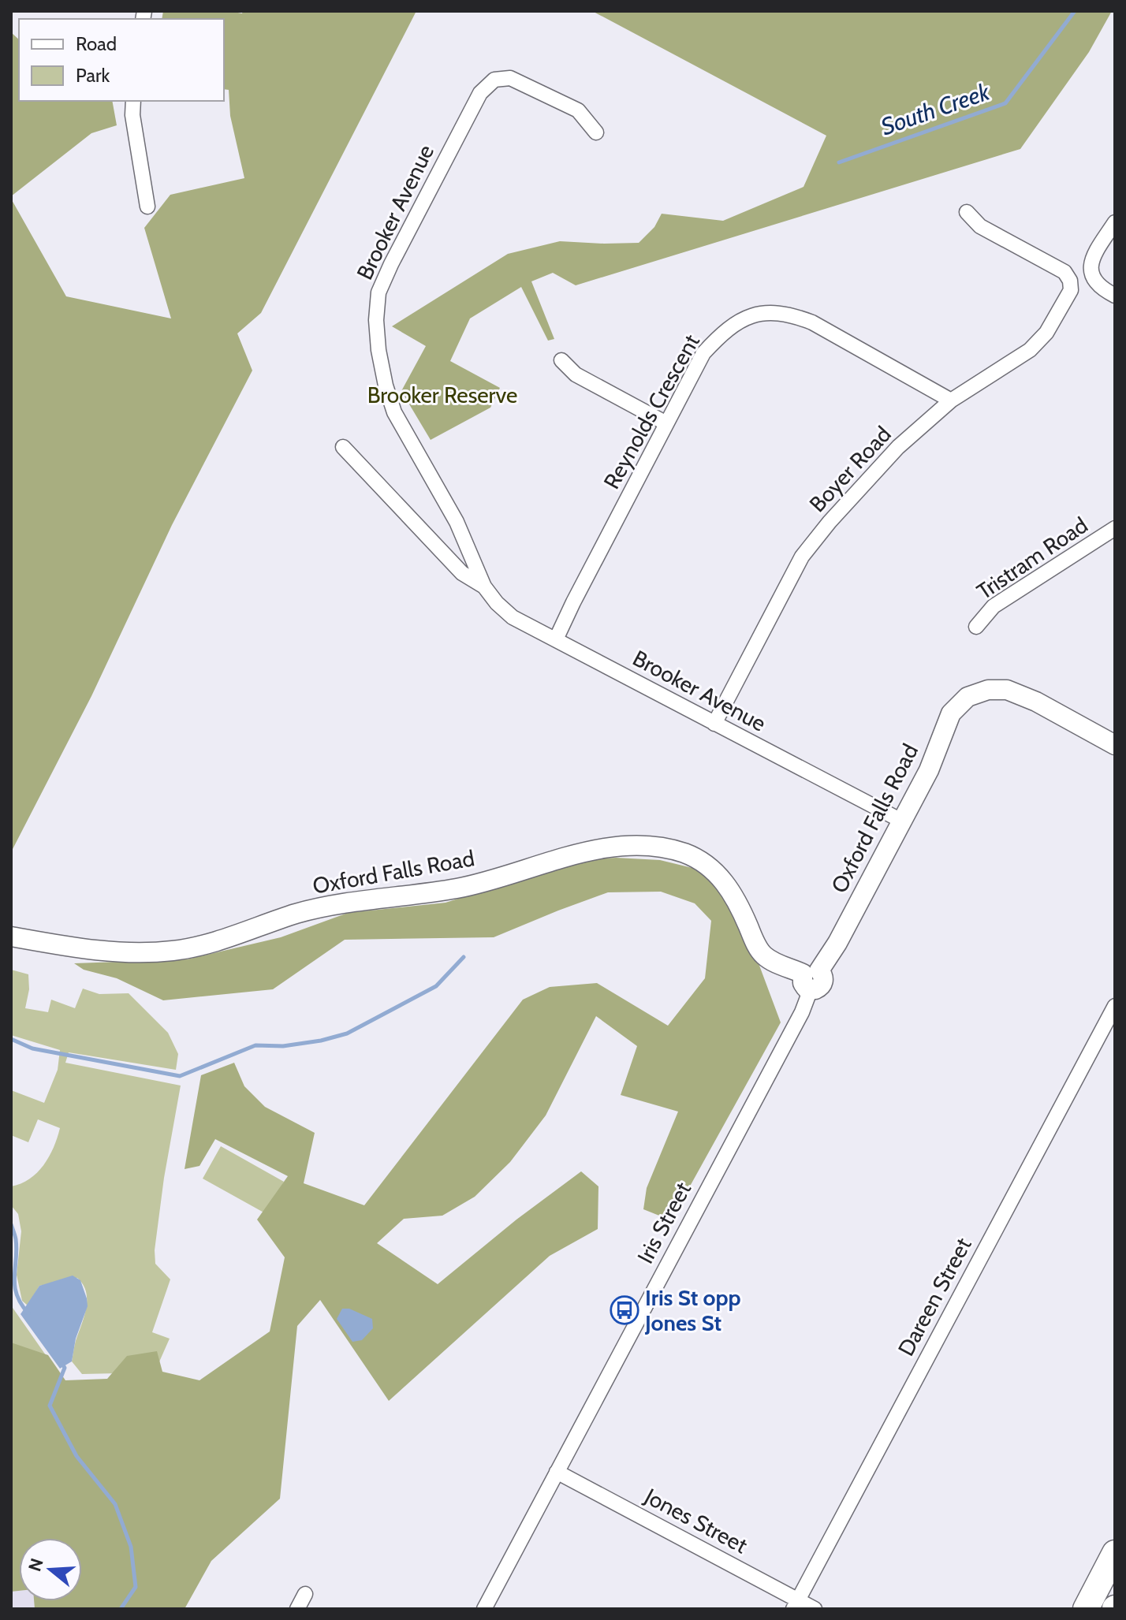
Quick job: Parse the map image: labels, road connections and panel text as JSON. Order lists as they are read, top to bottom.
{
  "streets": {
    "street": [
      "Brooker Avenue",
      "Reynolds Crescent",
      "Boyer Road",
      "Tristram Road",
      "Oxford Falls Road",
      "Iris Street",
      "Dareen Street",
      "Jones Street"
    ]
  },
  "crossings": [
    ["Brooker Avenue", "Reynolds Crescent"],
    ["Brooker Avenue", "Boyer Road"],
    ["Brooker Avenue", "Oxford Falls Road"],
    ["Reynolds Crescent", "Boyer Road"],
    ["Oxford Falls Road", "Iris Street"],
    ["Iris Street", "Jones Street"],
    ["Dareen Street", "Jones Street"]
  ],
  "water": ["South Creek"],
  "parks": ["Brooker Reserve"],
  "places": {
    "bus stop": ["Iris St opp Jones St"]
  },
  "legend": ["Road", "Park"],
  "north": "left"
}
